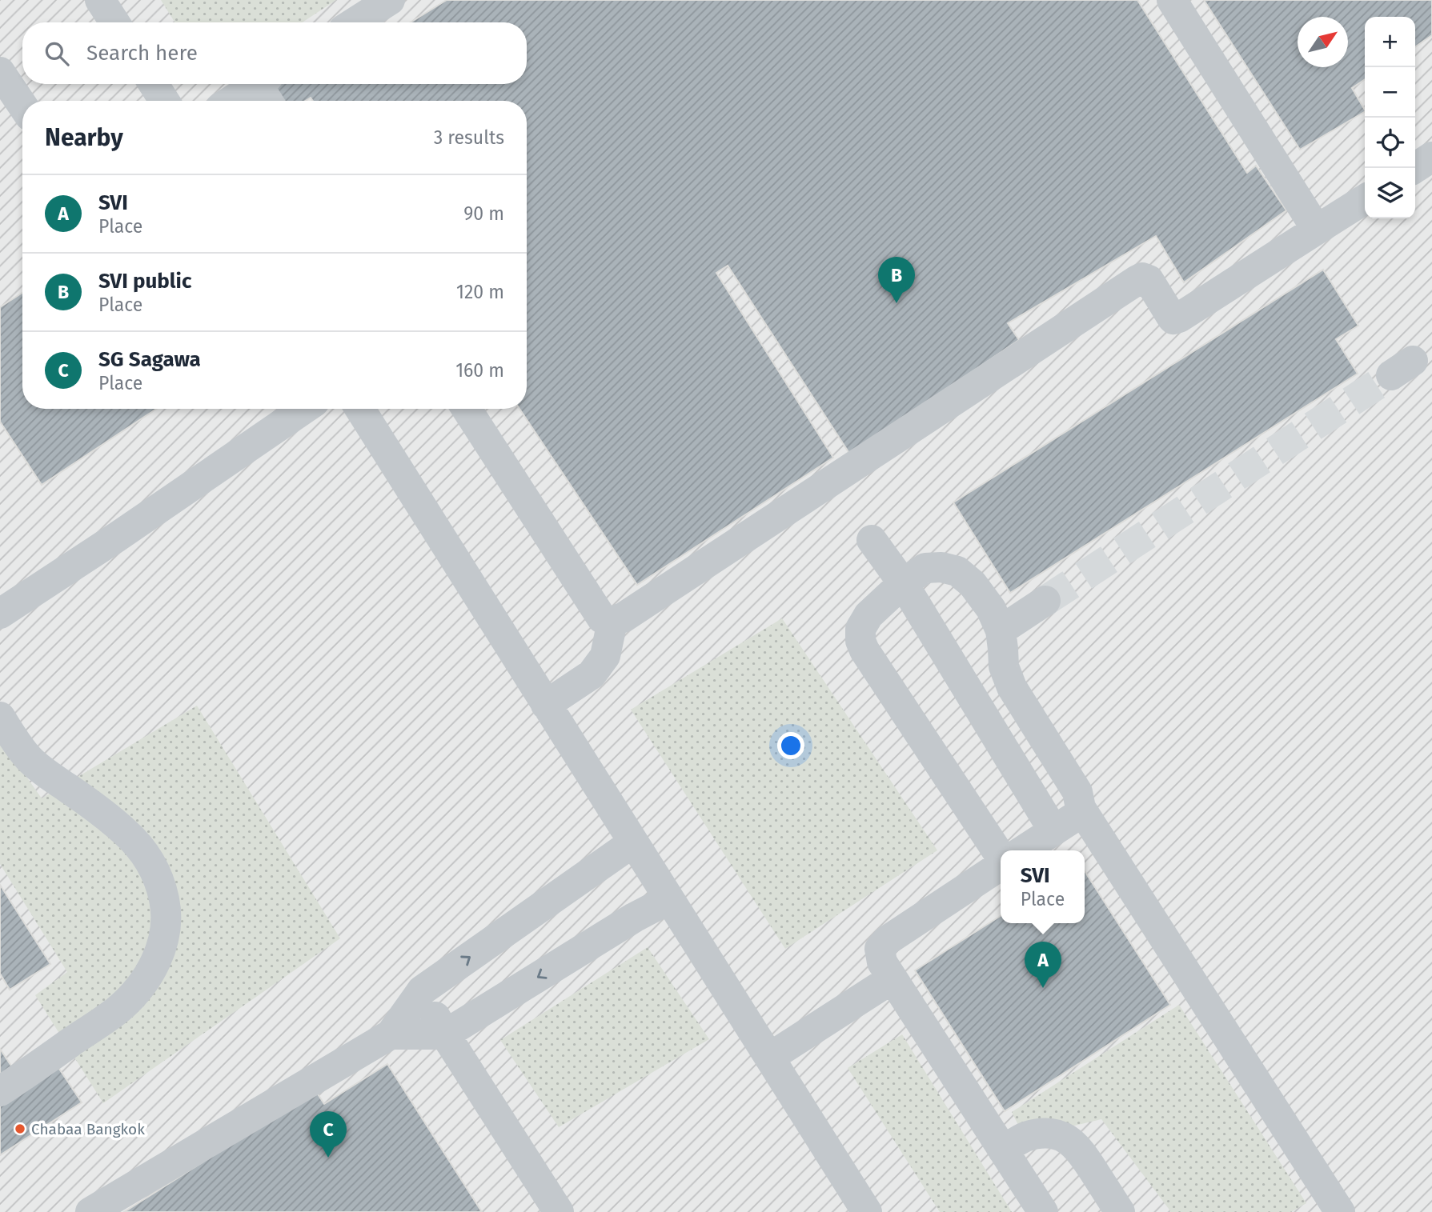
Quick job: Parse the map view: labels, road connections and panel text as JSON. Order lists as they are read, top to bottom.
{
  "places": ["Chabaa Bangkok"],
  "north": "top right",
  "page": {
    "map_buttons": ["+", "−"],
    "search": "Search here",
    "heading": ["Nearby", "3 results"],
    "list": [
      {
        "mark": "A",
        "name": "SVI",
        "note": "Place",
        "value": "90 m"
      },
      {
        "mark": "B",
        "name": "SVI public",
        "note": "Place",
        "value": "120 m"
      },
      {
        "mark": "C",
        "name": "SG Sagawa",
        "note": "Place",
        "value": "160 m"
      }
    ],
    "pins": ["B", "A", "C"],
    "popup": ["SVI", "Place"]
  }
}
